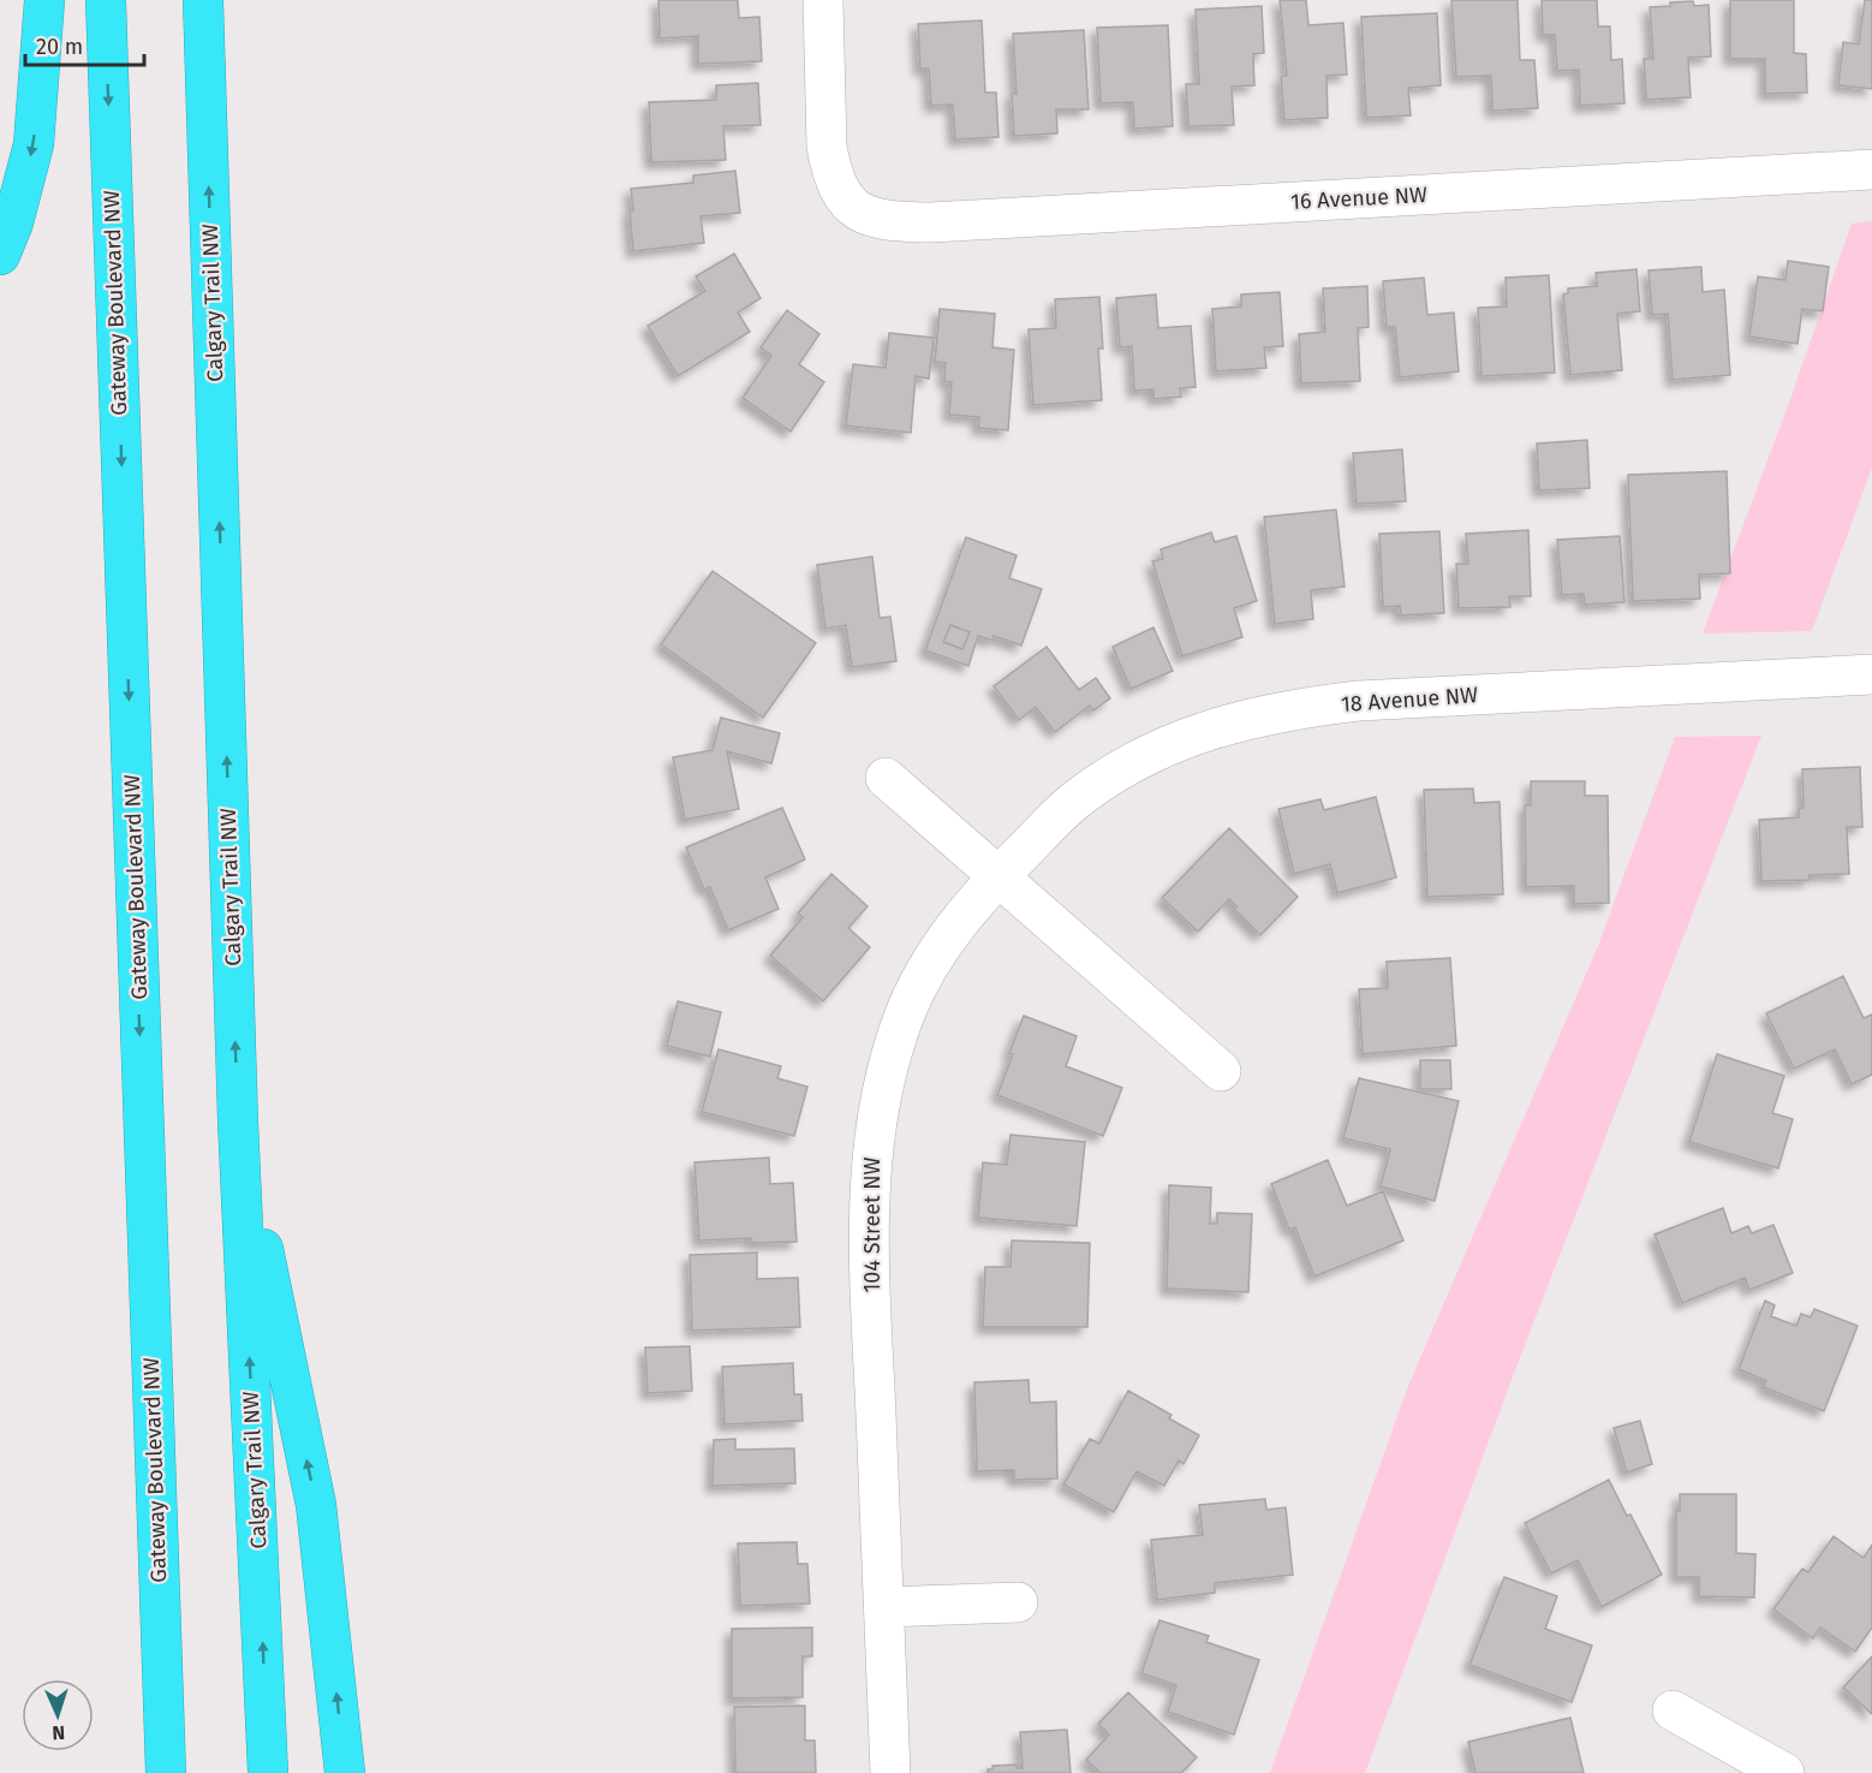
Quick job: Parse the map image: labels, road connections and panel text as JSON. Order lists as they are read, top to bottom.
{
  "streets": {
    "highway": ["Gateway Boulevard NW", "Calgary Trail NW"],
    "street": ["16 Avenue NW", "18 Avenue NW", "104 Street NW"]
  },
  "crossings": [
    ["18 Avenue NW", "104 Street NW"]
  ],
  "scale_bar": "20 m",
  "north": "bottom"
}
